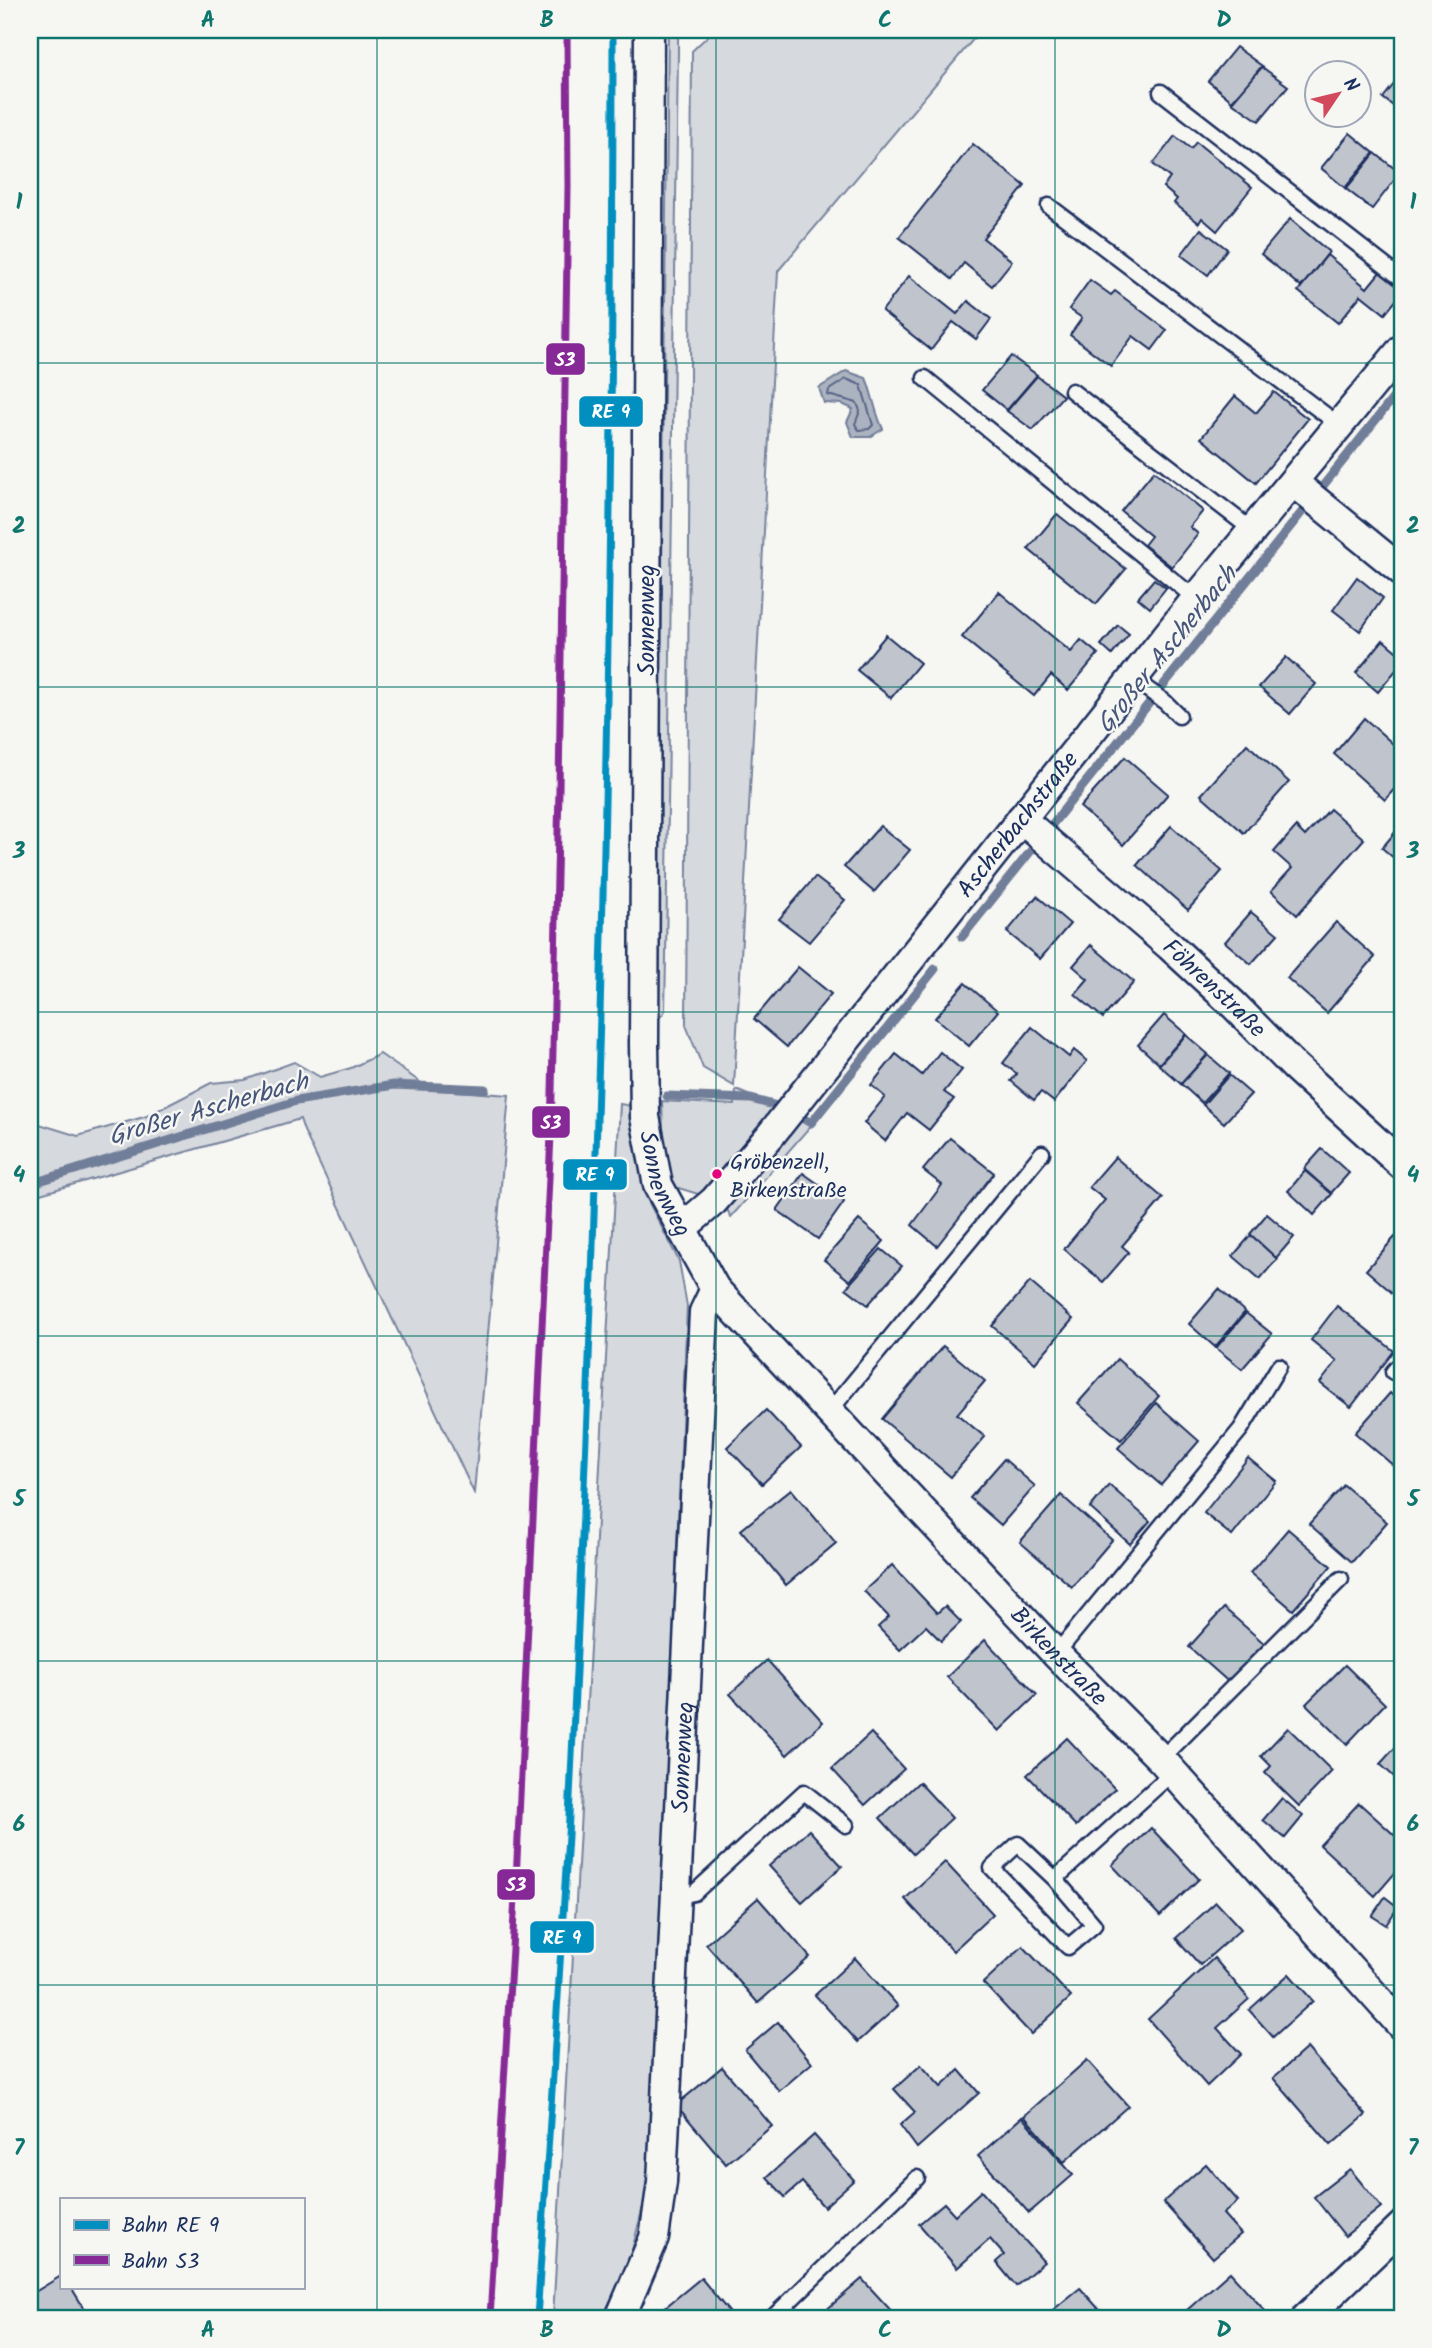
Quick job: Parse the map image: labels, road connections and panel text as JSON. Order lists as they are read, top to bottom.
{
  "streets": {
    "street": [
      "Sonnenweg",
      "Ascherbachstraße",
      "Föhrenstraße",
      "Birkenstraße"
    ]
  },
  "crossings": [
    ["Sonnenweg", "Ascherbachstraße"],
    ["Sonnenweg", "Birkenstraße"],
    ["Ascherbachstraße", "Föhrenstraße"]
  ],
  "water": ["Großer Ascherbach"],
  "places": ["Gröbenzell, Birkenstraße"],
  "lines": ["rail line S3"],
  "legend": ["Bahn RE 9", "Bahn S3"],
  "north": "top right",
  "grid": {
    "columns": [
      "A",
      "B",
      "C",
      "D"
    ],
    "rows": [
      "1",
      "2",
      "3",
      "4",
      "5",
      "6",
      "7"
    ]
  }
}
